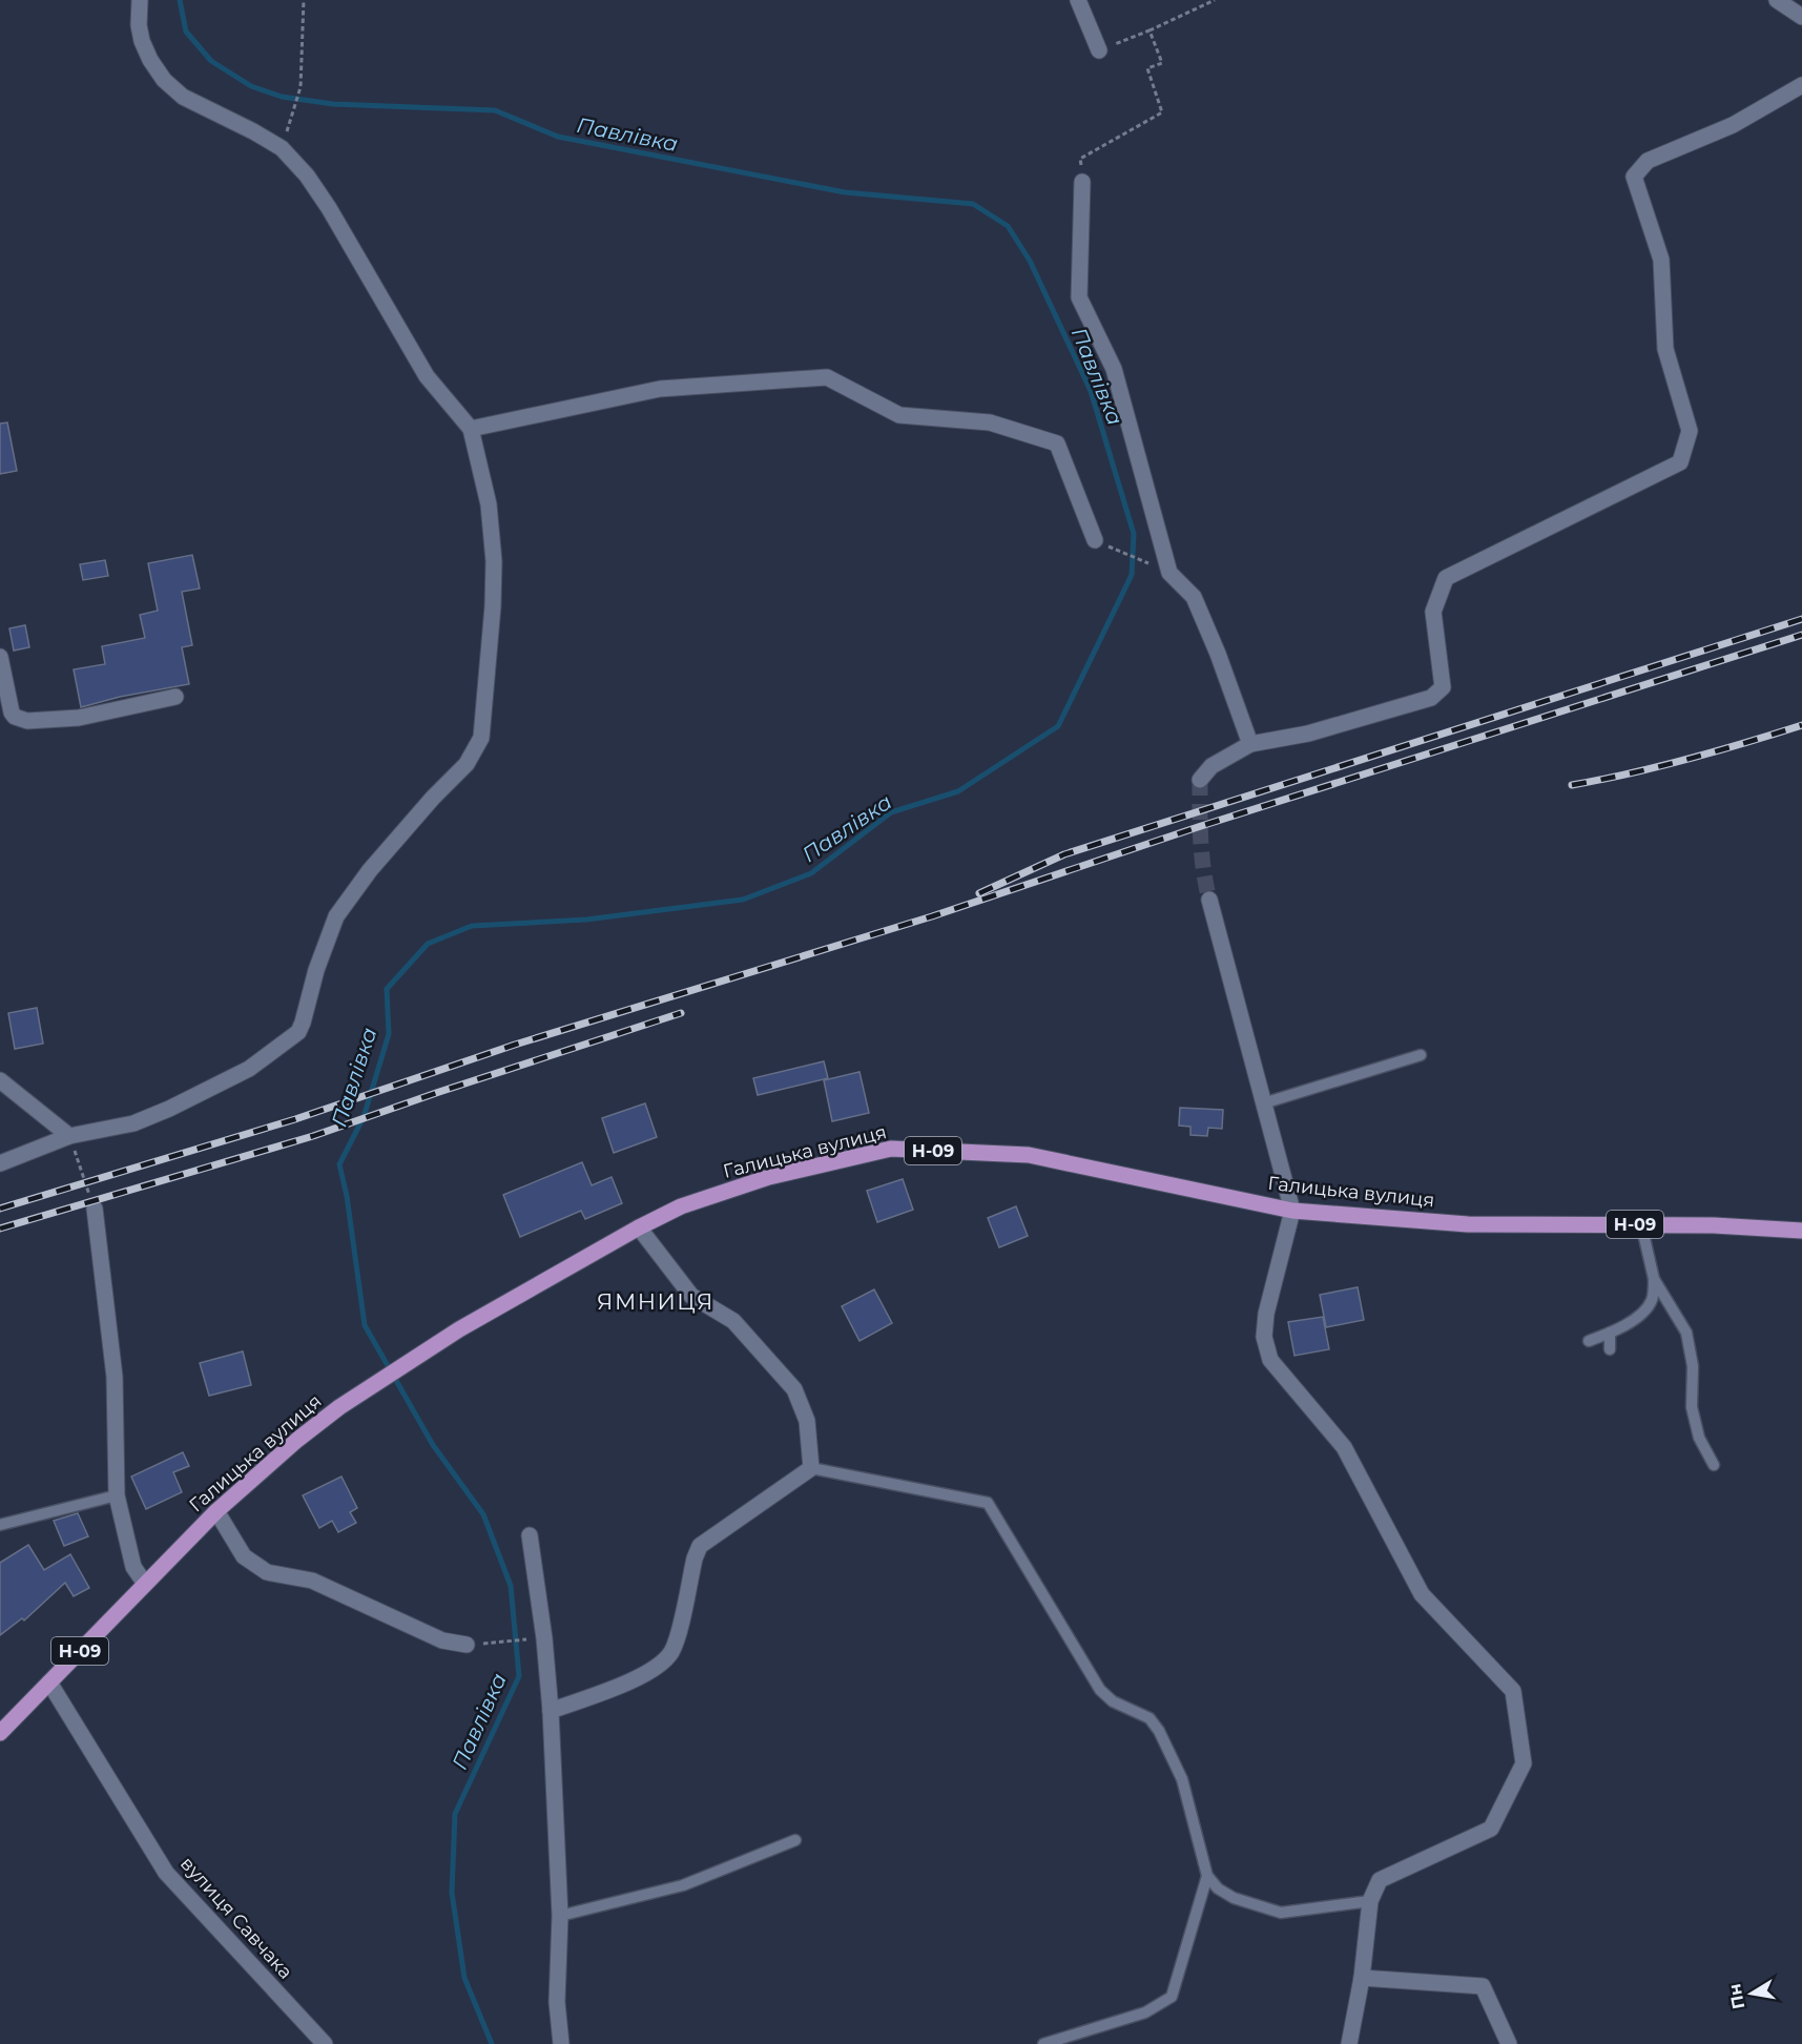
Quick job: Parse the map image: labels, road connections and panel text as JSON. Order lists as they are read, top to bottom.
{
  "streets": {
    "main road": ["Н-09", "Галицька вулиця"],
    "street": ["вулиця Савчака"]
  },
  "crossings": [
    ["Галицька вулиця", "вулиця Савчака"]
  ],
  "districts": ["ЯМНИЦЯ"],
  "water": ["Павлівка"],
  "north": "left"
}
